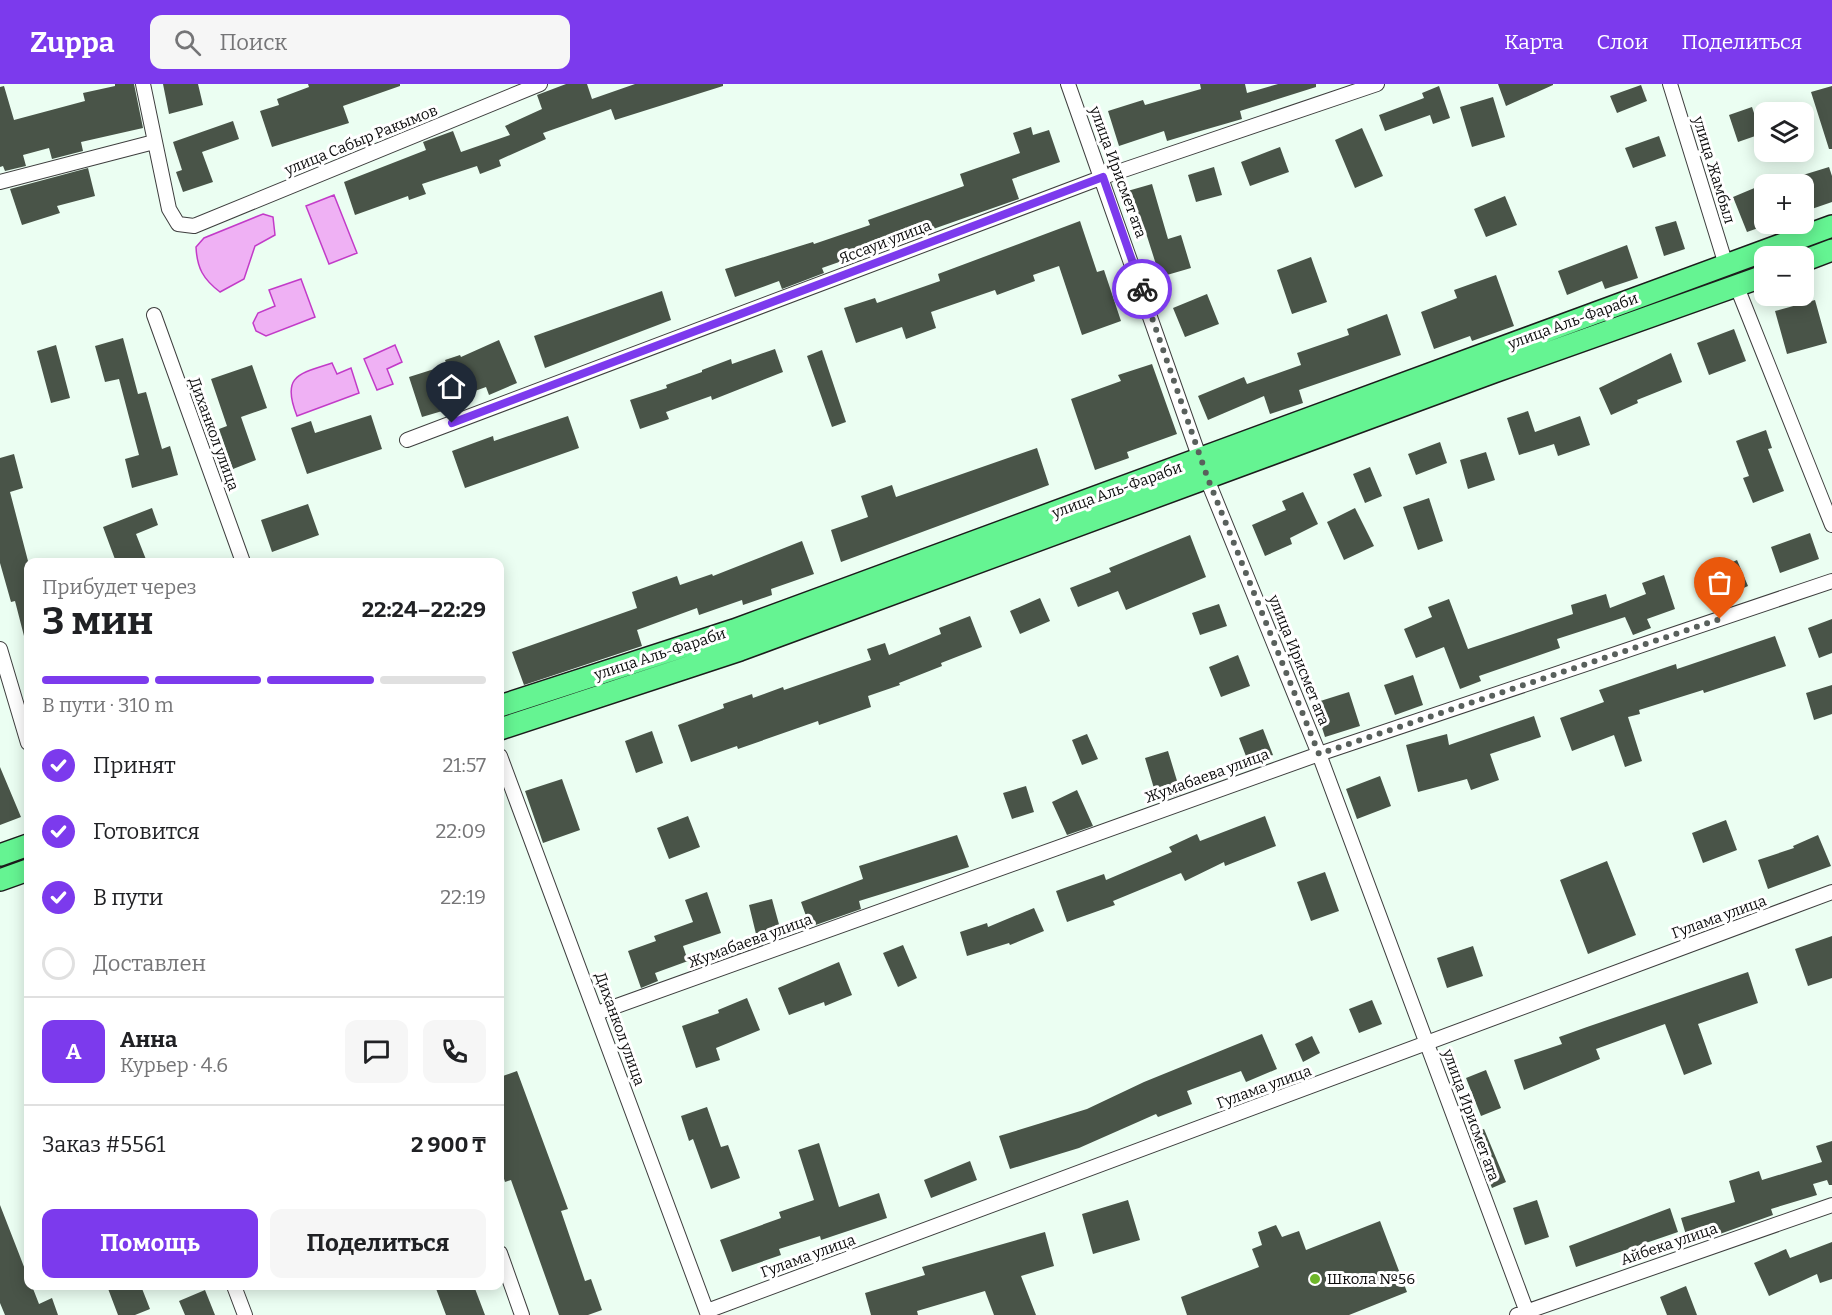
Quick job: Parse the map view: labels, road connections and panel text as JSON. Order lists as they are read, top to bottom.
{
  "streets": {
    "main road": ["улица Аль-Фараби"],
    "street": [
      "улица Сабыр Ракымов",
      "улица Жамбыл",
      "улица Ирисмет ата",
      "Яссауи улица",
      "Диханкол улица",
      "Жумабаева улица",
      "Гулама улица",
      "Айбека улица"
    ]
  },
  "crossings": [
    ["улица Жамбыл", "улица Аль-Фараби"],
    ["улица Ирисмет ата", "Яссауи улица"],
    ["улица Ирисмет ата", "улица Аль-Фараби"],
    ["улица Ирисмет ата", "Жумабаева улица"],
    ["улица Ирисмет ата", "Гулама улица"],
    ["улица Ирисмет ата", "Айбека улица"],
    ["Диханкол улица", "Жумабаева улица"],
    ["Диханкол улица", "Гулама улица"]
  ],
  "places": ["Школа №56"],
  "page": {
    "header": "Zuppa",
    "search": "Поиск",
    "nav": ["Карта", "Слои", "Поделиться"],
    "map_buttons": ["+", "−"],
    "heading": ["3 мин", "Прибудет через", "22:24–22:29"],
    "panel": [
      "Анна",
      "Курьер · 4.6",
      "Заказ #5561",
      "2 900 ₸"
    ],
    "bar": "В пути · 310 m",
    "list": [
      ["Принят", "21:57"],
      ["Готовится", "22:09"],
      ["В пути", "22:19"],
      "Доставлен"
    ],
    "round": "А",
    "buttons": ["Помощь", "Поделиться"]
  }
}
